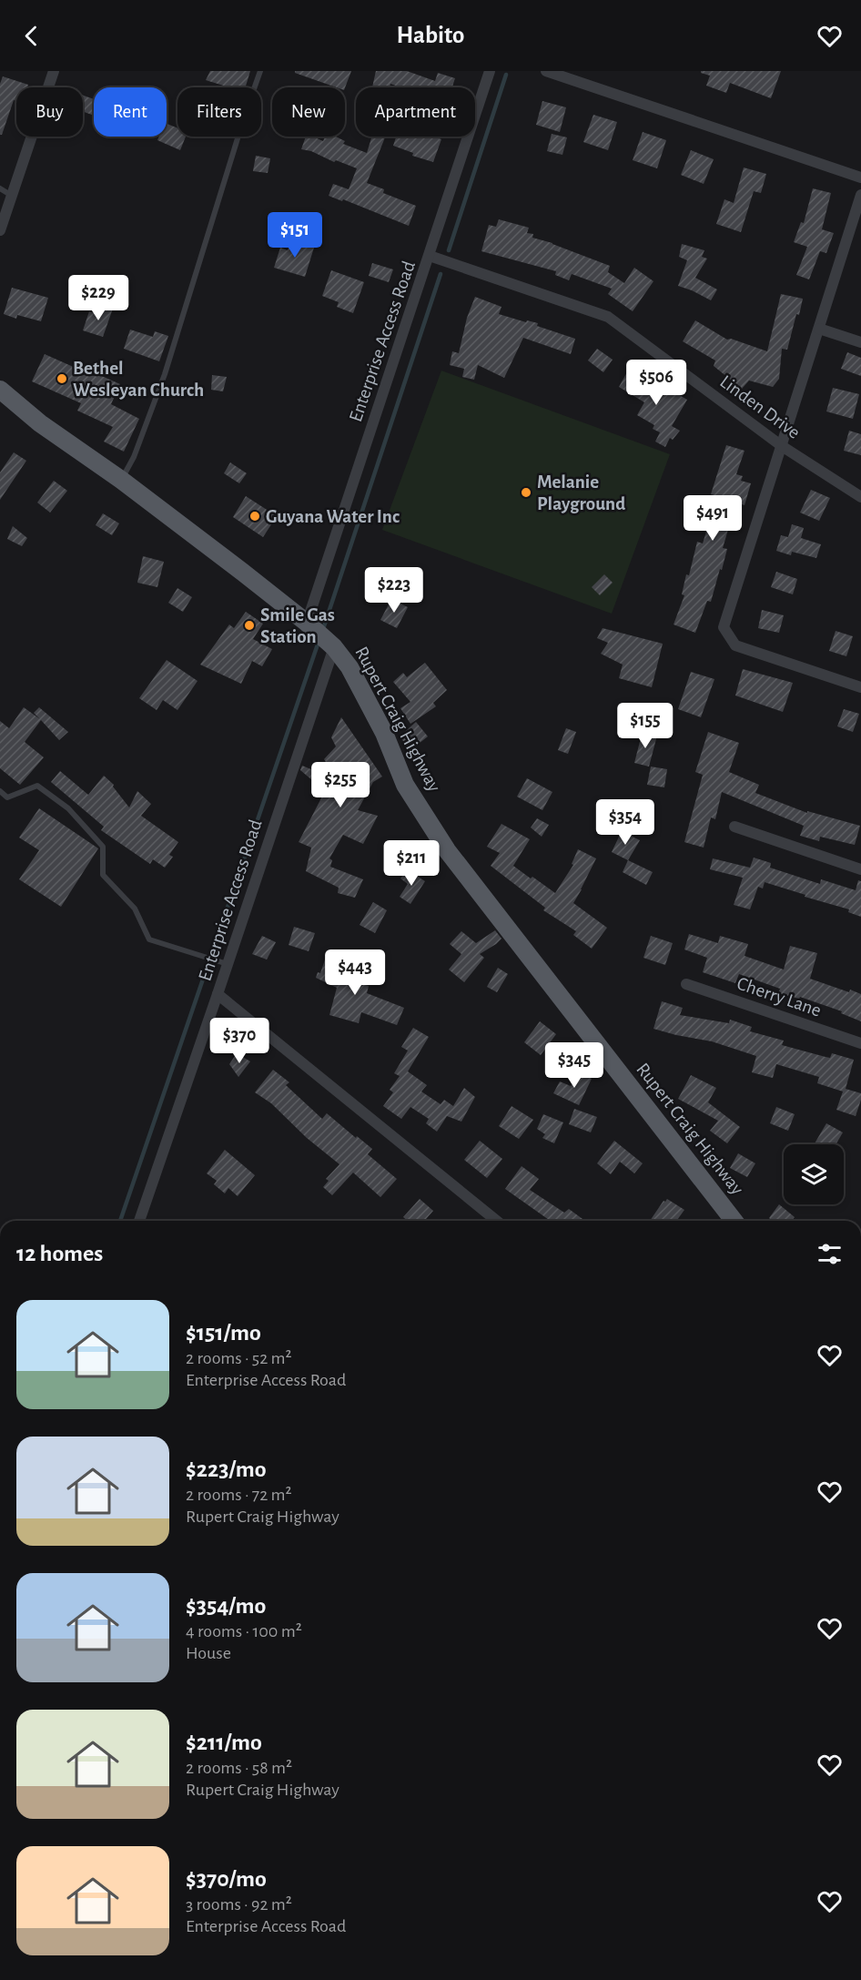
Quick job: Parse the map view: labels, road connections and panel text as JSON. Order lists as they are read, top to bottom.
{
  "streets": {
    "main road": ["Rupert Craig Highway"],
    "street": ["Enterprise Access Road", "Linden Drive", "Cherry Lane"]
  },
  "crossings": [
    ["Enterprise Access Road", "Linden Drive"],
    ["Enterprise Access Road", "Rupert Craig Highway"]
  ],
  "places": [
    "Bethel Wesleyan Church",
    "Melanie Playground",
    "Guyana Water Inc",
    "Smile Gas Station"
  ],
  "page": {
    "header": "Habito",
    "chip": [
      "Buy",
      "Rent",
      "Filters",
      "New",
      "Apartment"
    ],
    "price": [
      "$151",
      "$229",
      "$506",
      "$491",
      "$223",
      "$155",
      "$255",
      "$354",
      "$211",
      "$443",
      "$370",
      "$345"
    ],
    "heading": "12 homes",
    "list": [
      {
        "name": "$151/mo",
        "note": "2 rooms · 52 m² · Enterprise Access Road"
      },
      {
        "name": "$223/mo",
        "note": "2 rooms · 72 m² · Rupert Craig Highway"
      },
      {
        "name": "$354/mo",
        "note": "4 rooms · 100 m² · House"
      },
      {
        "name": "$211/mo",
        "note": "2 rooms · 58 m² · Rupert Craig Highway"
      },
      {
        "name": "$370/mo",
        "note": "3 rooms · 92 m² · Enterprise Access Road"
      }
    ]
  }
}
